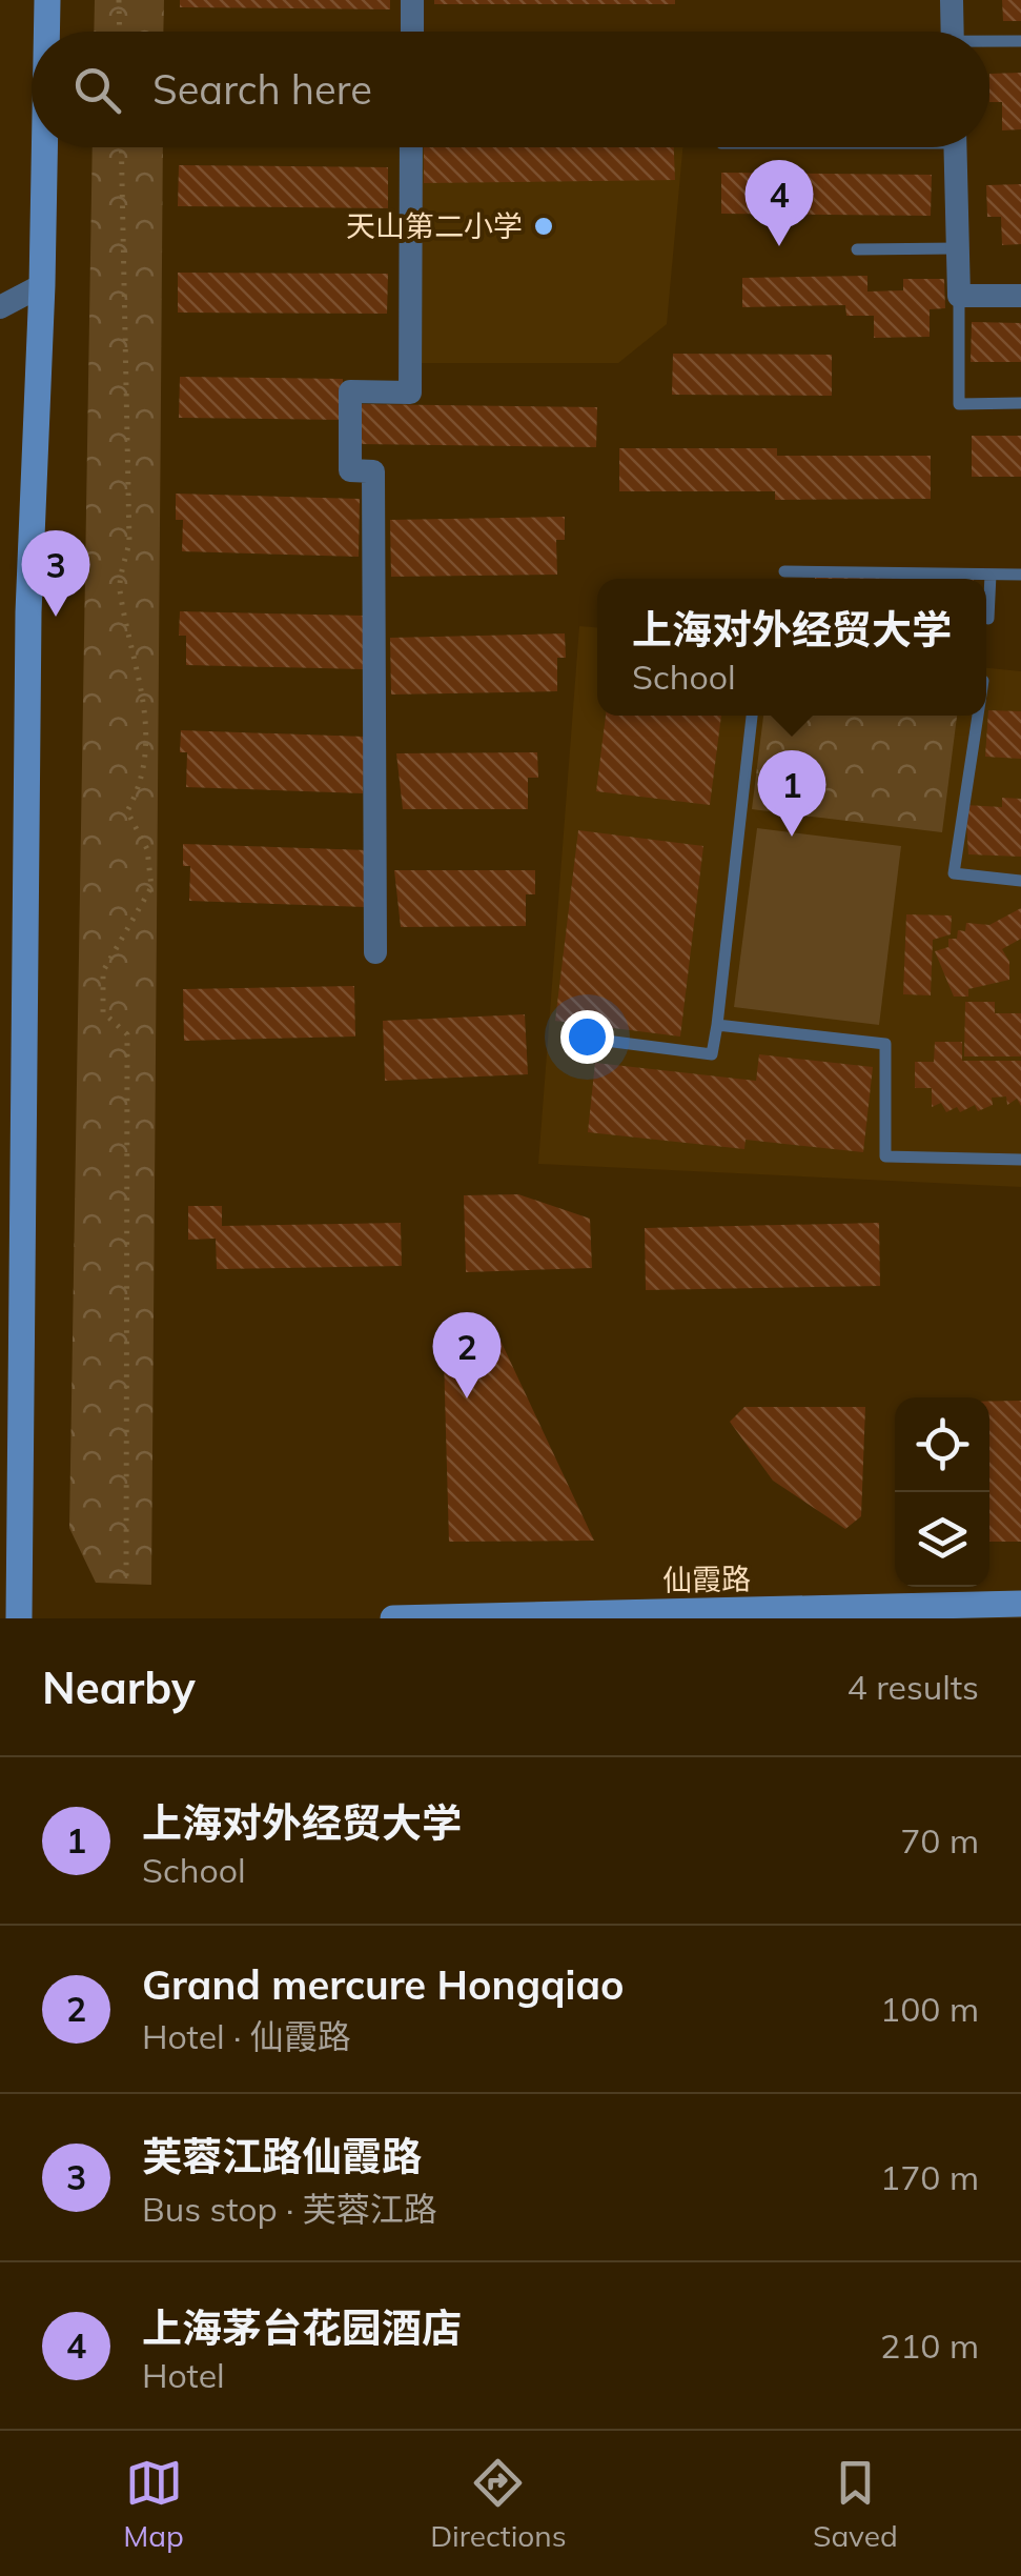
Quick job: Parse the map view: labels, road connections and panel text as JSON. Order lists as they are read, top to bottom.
{
  "streets": {
    "street": ["仙霞路"]
  },
  "places": ["天山第二小学"],
  "page": {
    "search": "Search here",
    "pins": [
      "4",
      "3",
      "1",
      "2"
    ],
    "popup": ["上海对外经贸大学", "School"],
    "heading": ["Nearby", "4 results"],
    "list": [
      {
        "mark": "1",
        "name": "上海对外经贸大学",
        "note": "School",
        "value": "70 m"
      },
      {
        "mark": "2",
        "name": "Grand mercure Hongqiao",
        "note": "Hotel · 仙霞路",
        "value": "100 m"
      },
      {
        "mark": "3",
        "name": "芙蓉江路仙霞路",
        "note": "Bus stop · 芙蓉江路",
        "value": "170 m"
      },
      {
        "mark": "4",
        "name": "上海茅台花园酒店",
        "note": "Hotel",
        "value": "210 m"
      }
    ],
    "nav": ["Map", "Directions", "Saved"]
  }
}
